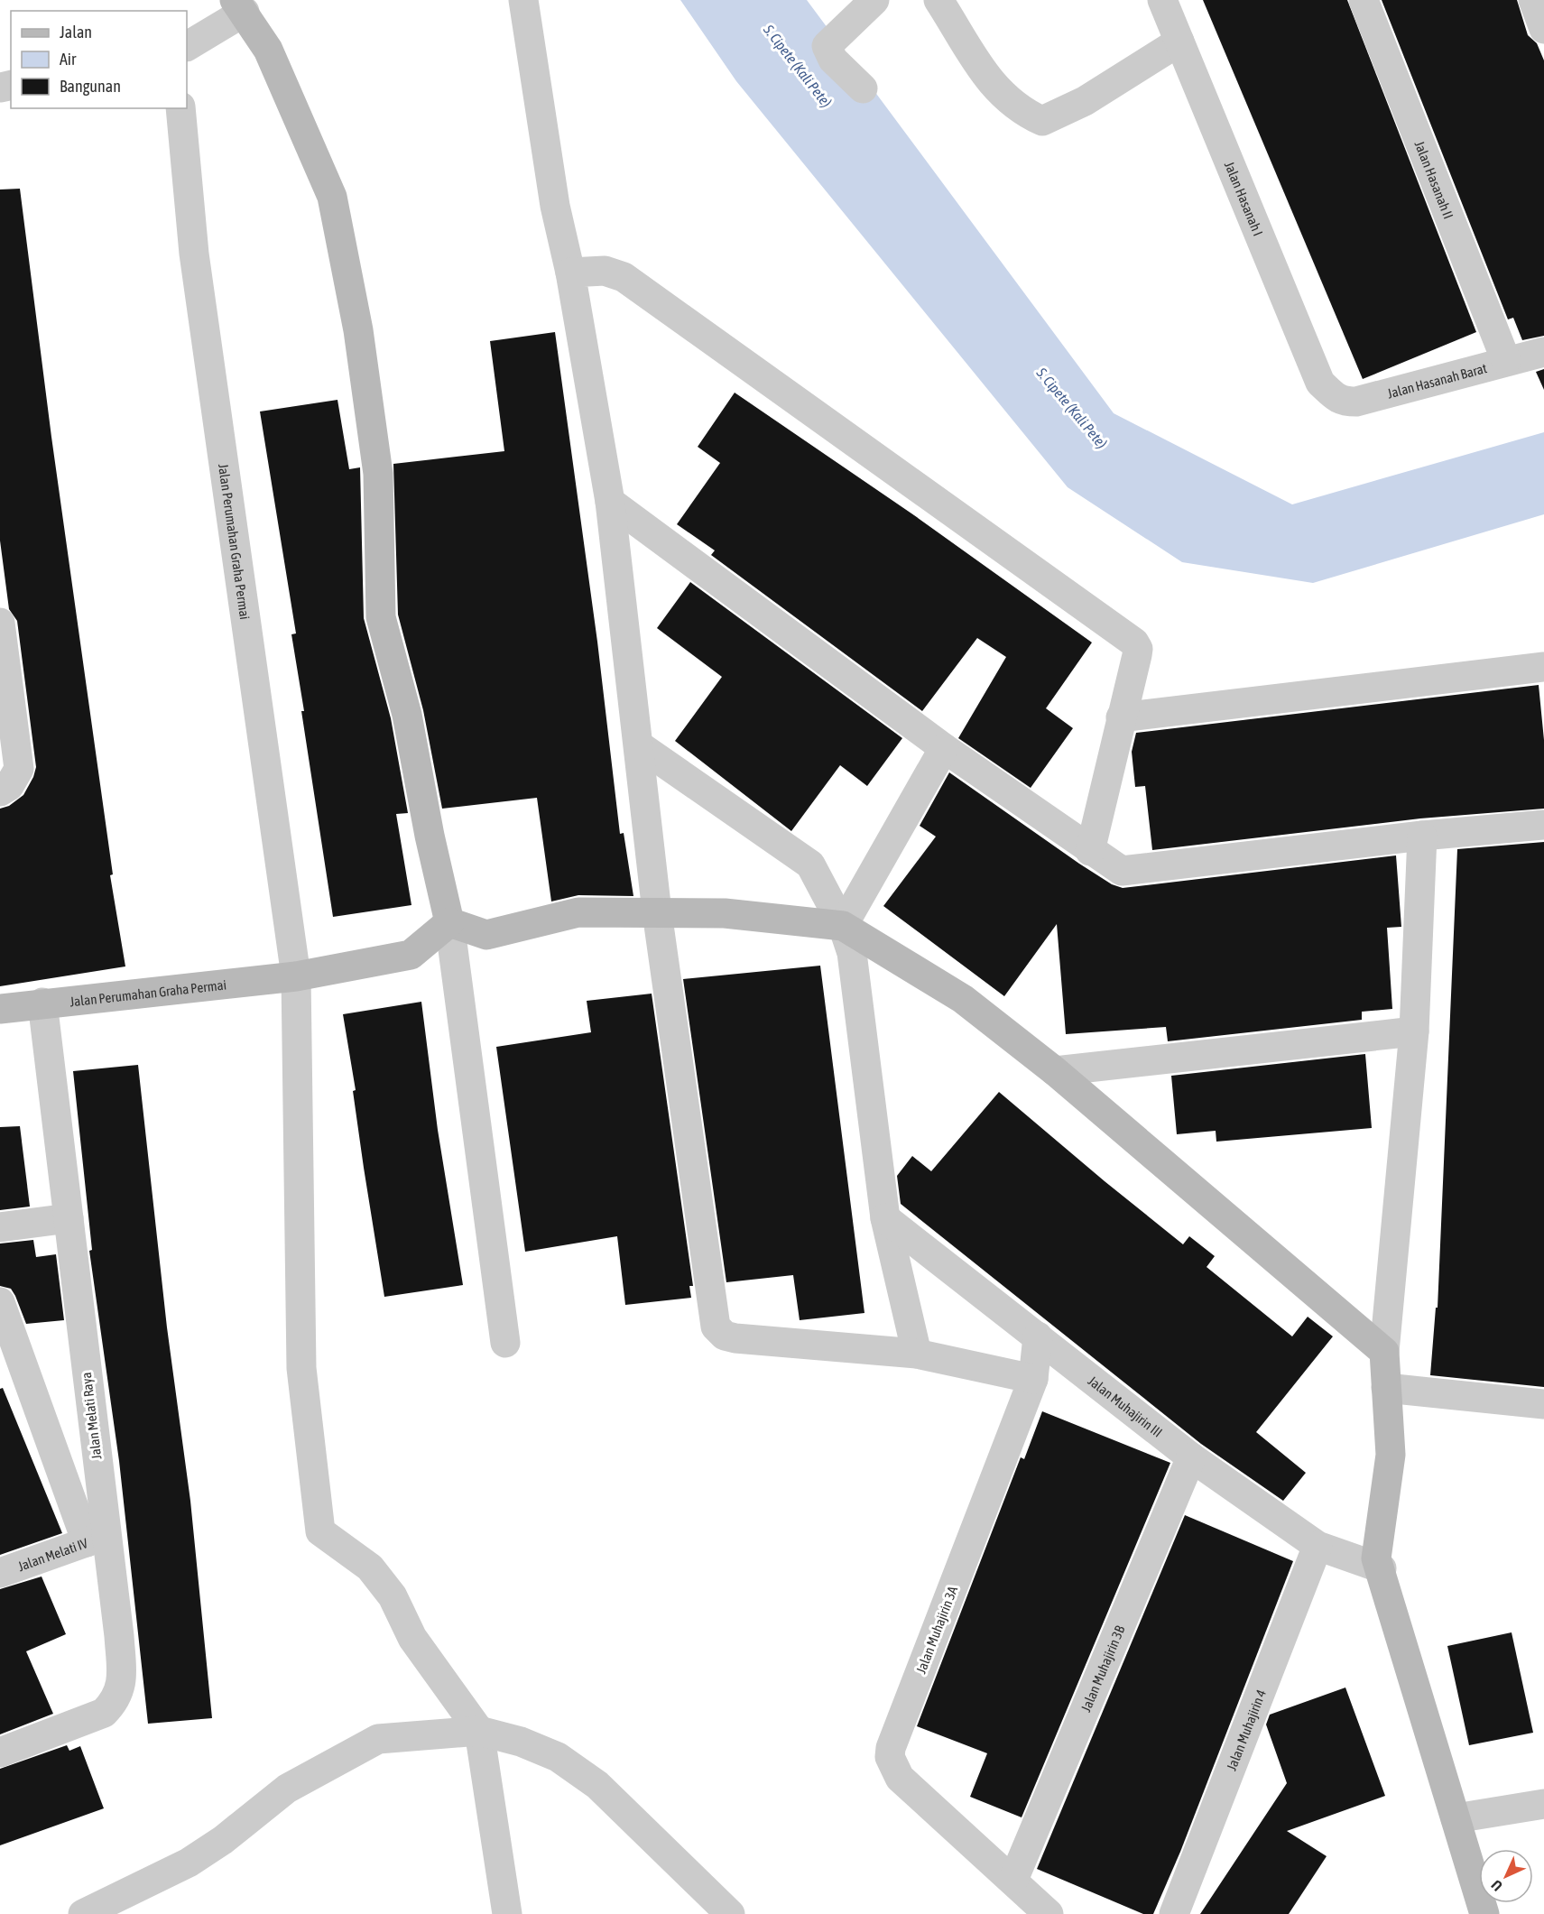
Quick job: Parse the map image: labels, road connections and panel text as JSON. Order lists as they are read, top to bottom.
{
  "streets": {
    "street": [
      "Jalan Hasanah II",
      "Jalan Hasanah I",
      "Jalan Hasanah Barat",
      "Jalan Perumahan Graha Permai",
      "Jalan Muhajirin III",
      "Jalan Melati Raya",
      "Jalan Melati IV",
      "Jalan Muhajirin 3A",
      "Jalan Muhajirin 3B",
      "Jalan Muhajirin 4"
    ]
  },
  "crossings": [
    ["Jalan Hasanah II", "Jalan Hasanah Barat"],
    ["Jalan Hasanah I", "Jalan Hasanah Barat"],
    ["Jalan Perumahan Graha Permai", "Jalan Melati Raya"],
    ["Jalan Muhajirin III", "Jalan Muhajirin 3A"],
    ["Jalan Muhajirin III", "Jalan Muhajirin 3B"],
    ["Jalan Muhajirin III", "Jalan Muhajirin 4"],
    ["Jalan Melati Raya", "Jalan Melati IV"],
    ["Jalan Muhajirin 3A", "Jalan Muhajirin 3B"]
  ],
  "water": ["S. Cipete (Kali Pete)"],
  "legend": ["Jalan", "Air", "Bangunan"],
  "north": "bottom left"
}
